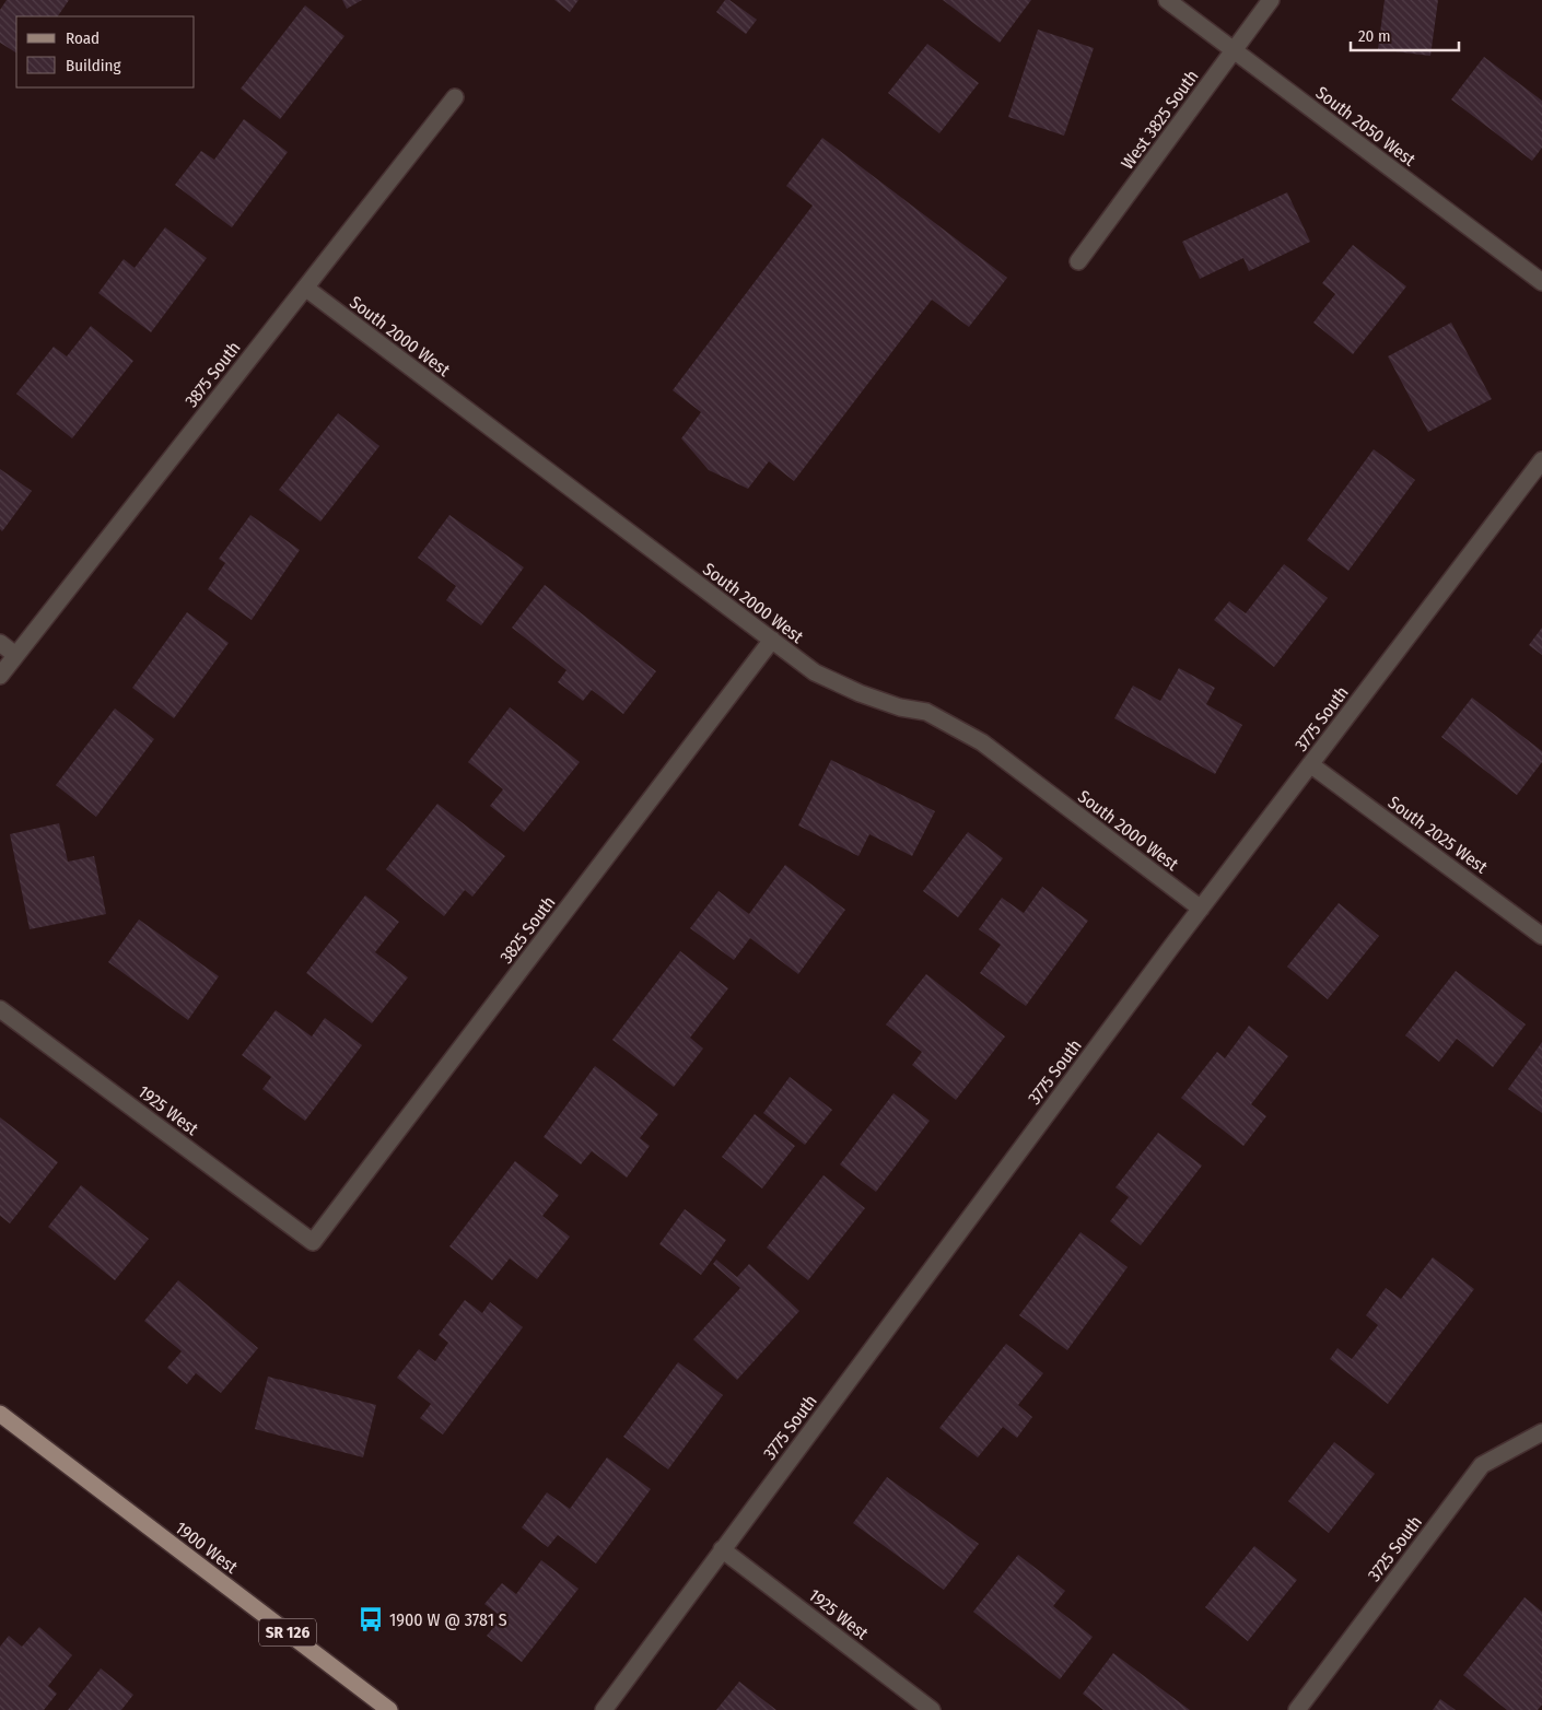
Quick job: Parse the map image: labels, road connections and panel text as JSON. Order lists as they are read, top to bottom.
{
  "streets": {
    "main road": ["1900 West", "SR 126"],
    "street": [
      "West 3825 South",
      "South 2050 West",
      "South 2000 West",
      "3875 South",
      "3775 South",
      "South 2025 West",
      "3825 South",
      "1925 West",
      "3725 South"
    ]
  },
  "crossings": [
    ["West 3825 South", "South 2050 West"],
    ["South 2000 West", "3875 South"],
    ["South 2000 West", "3775 South"],
    ["South 2000 West", "3825 South"],
    ["3775 South", "South 2025 West"],
    ["3775 South", "1925 West"],
    ["3825 South", "1925 West"]
  ],
  "places": {
    "bus stop": ["1900 W @ 3781 S"]
  },
  "legend": ["Road", "Building"],
  "scale_bar": "20 m"
}
